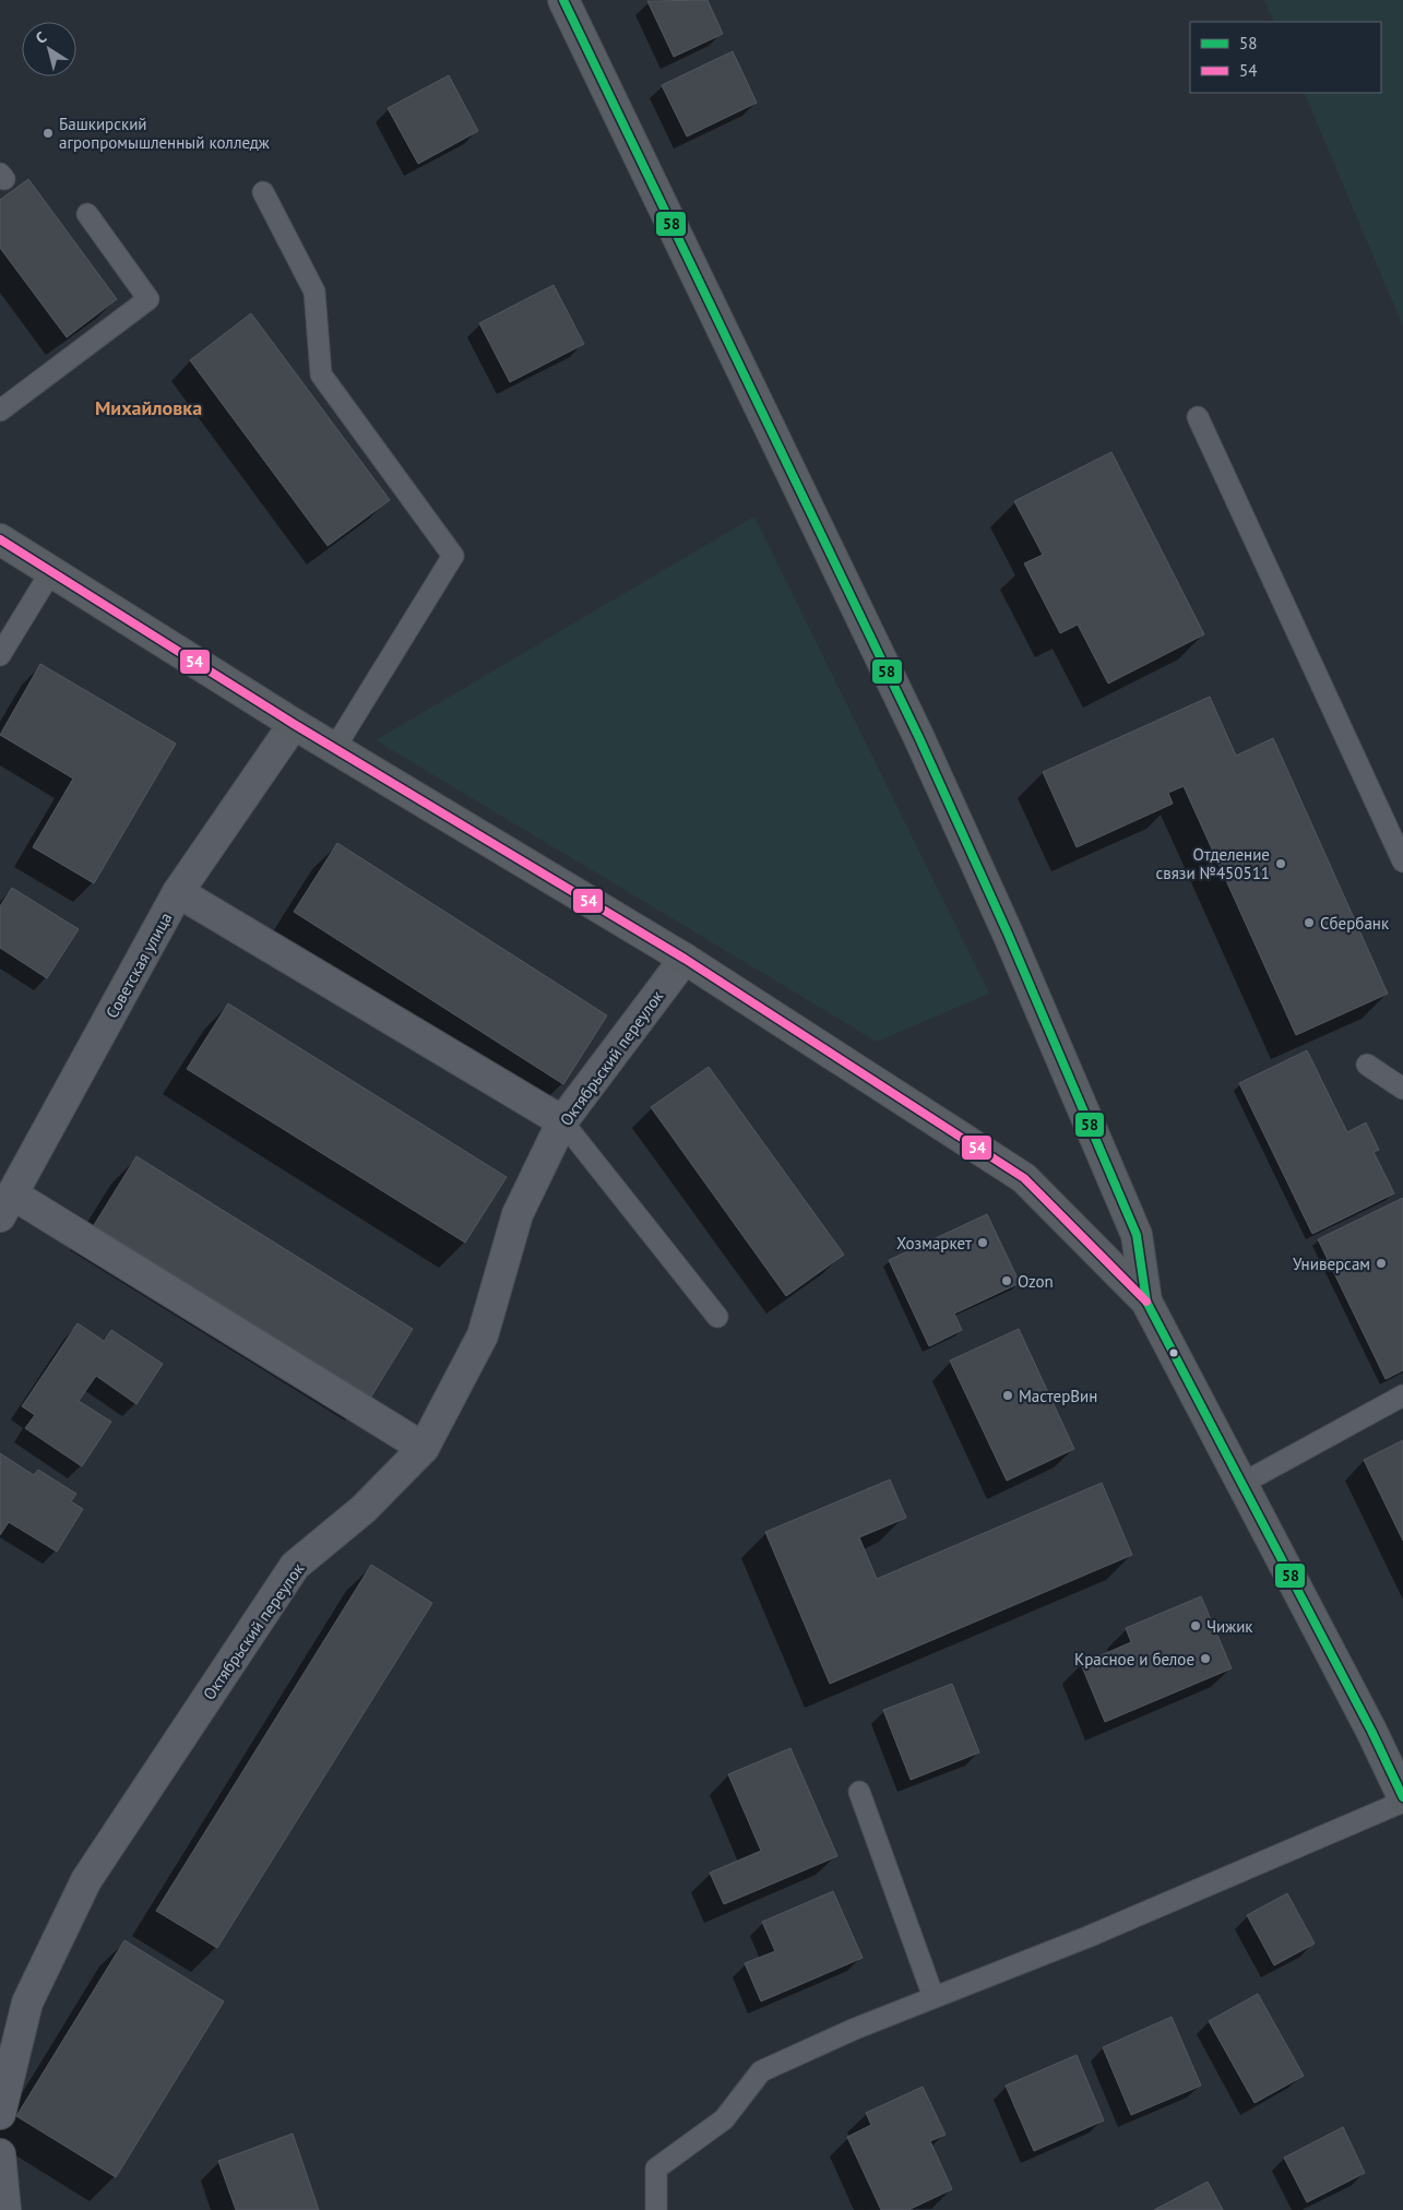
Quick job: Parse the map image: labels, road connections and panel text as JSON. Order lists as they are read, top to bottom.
{
  "streets": {
    "street": ["Советская улица", "Октябрьский переулок"]
  },
  "districts": ["Михайловка"],
  "places": [
    "Башкирский агропромышленный колледж",
    "Отделение связи №450511",
    "Сбербанк",
    "Хозмаркет",
    "Универсам",
    "Ozon",
    "МастерВин",
    "Чижик",
    "Красное и белое"
  ],
  "lines": ["transit line 58", "transit line 54"],
  "legend": ["58", "54"],
  "north": "top left"
}
